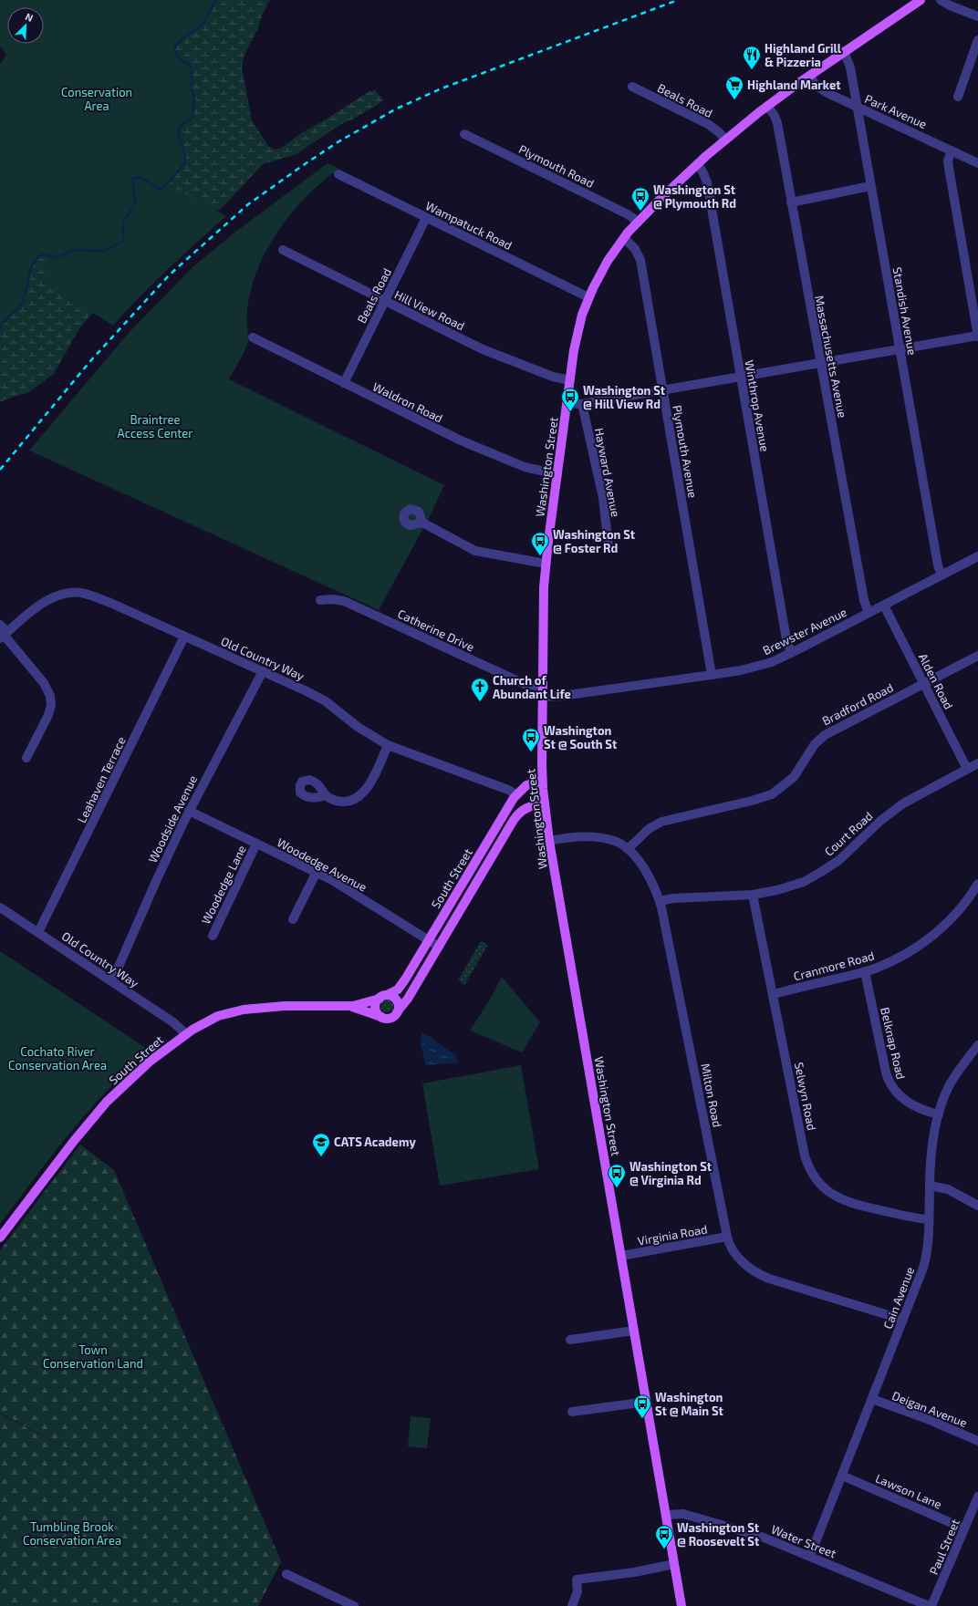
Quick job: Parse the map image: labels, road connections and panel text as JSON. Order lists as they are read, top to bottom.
{
  "streets": {
    "main road": ["Washington Street", "South Street"],
    "street": [
      "Beals Road",
      "Park Avenue",
      "Plymouth Road",
      "Wampatuck Road",
      "Hill View Road",
      "Standish Avenue",
      "Massachusetts Avenue",
      "Waldron Road",
      "Winthrop Avenue",
      "Plymouth Avenue",
      "Hayward Avenue",
      "Catherine Drive",
      "Brewster Avenue",
      "Old Country Way",
      "Alden Road",
      "Bradford Road",
      "Leahaven Terrace",
      "Woodside Avenue",
      "Court Road",
      "Woodedge Avenue",
      "Woodedge Lane",
      "Cranmore Road",
      "Belknap Road",
      "Milton Road",
      "Selwyn Road",
      "Virginia Road",
      "Cain Avenue",
      "Deigan Avenue",
      "Lawson Lane",
      "Water Street",
      "Paul Street"
    ]
  },
  "crossings": [
    ["Beals Road", "Wampatuck Road"],
    ["Beals Road", "Hill View Road"],
    ["Beals Road", "Waldron Road"],
    ["Beals Road", "Washington Street"],
    ["Park Avenue", "Standish Avenue"],
    ["Park Avenue", "Washington Street"],
    ["Plymouth Road", "Washington Street"],
    ["Wampatuck Road", "Washington Street"],
    ["Hill View Road", "Washington Street"],
    ["Standish Avenue", "Washington Street"],
    ["Standish Avenue", "Brewster Avenue"],
    ["Massachusetts Avenue", "Washington Street"],
    ["Massachusetts Avenue", "Brewster Avenue"],
    ["Waldron Road", "Washington Street"],
    ["Winthrop Avenue", "Washington Street"],
    ["Winthrop Avenue", "Brewster Avenue"],
    ["Plymouth Avenue", "Washington Street"],
    ["Plymouth Avenue", "Brewster Avenue"],
    ["Washington Street", "Catherine Drive"],
    ["Washington Street", "Brewster Avenue"],
    ["Washington Street", "South Street"],
    ["Washington Street", "Milton Road"],
    ["Washington Street", "Virginia Road"],
    ["Washington Street", "Water Street"],
    ["Brewster Avenue", "Alden Road"],
    ["Old Country Way", "Leahaven Terrace"],
    ["Old Country Way", "Woodside Avenue"],
    ["Old Country Way", "South Street"],
    ["Alden Road", "Bradford Road"],
    ["Alden Road", "Court Road"],
    ["Bradford Road", "Milton Road"],
    ["Woodside Avenue", "Woodedge Avenue"],
    ["Court Road", "Milton Road"],
    ["Court Road", "Selwyn Road"],
    ["Woodedge Avenue", "South Street"],
    ["Woodedge Avenue", "Woodedge Lane"],
    ["Cranmore Road", "Belknap Road"],
    ["Cranmore Road", "Selwyn Road"],
    ["Belknap Road", "Cain Avenue"],
    ["Milton Road", "Virginia Road"],
    ["Milton Road", "Cain Avenue"],
    ["Selwyn Road", "Cain Avenue"],
    ["Cain Avenue", "Deigan Avenue"],
    ["Cain Avenue", "Lawson Lane"],
    ["Cain Avenue", "Water Street"],
    ["Lawson Lane", "Paul Street"],
    ["Water Street", "Paul Street"]
  ],
  "parks": [
    "Conservation Area",
    "Braintree Access Center",
    "Cochato River Conservation Area",
    "Town Conservation Land",
    "Tumbling Brook Conservation Area"
  ],
  "places": {
    "restaurant": ["Highland Grill & Pizzeria"],
    "supermarket": ["Highland Market"],
    "bus stop": [
      "Washington St @ Plymouth Rd",
      "Washington St @ Hill View Rd",
      "Washington St @ Foster Rd",
      "Washington St @ South St",
      "Washington St @ Virginia Rd",
      "Washington St @ Main St",
      "Washington St @ Roosevelt St"
    ],
    "church": ["Church of Abundant Life"],
    "school or university": ["CATS Academy"]
  },
  "north": "top right"
}
